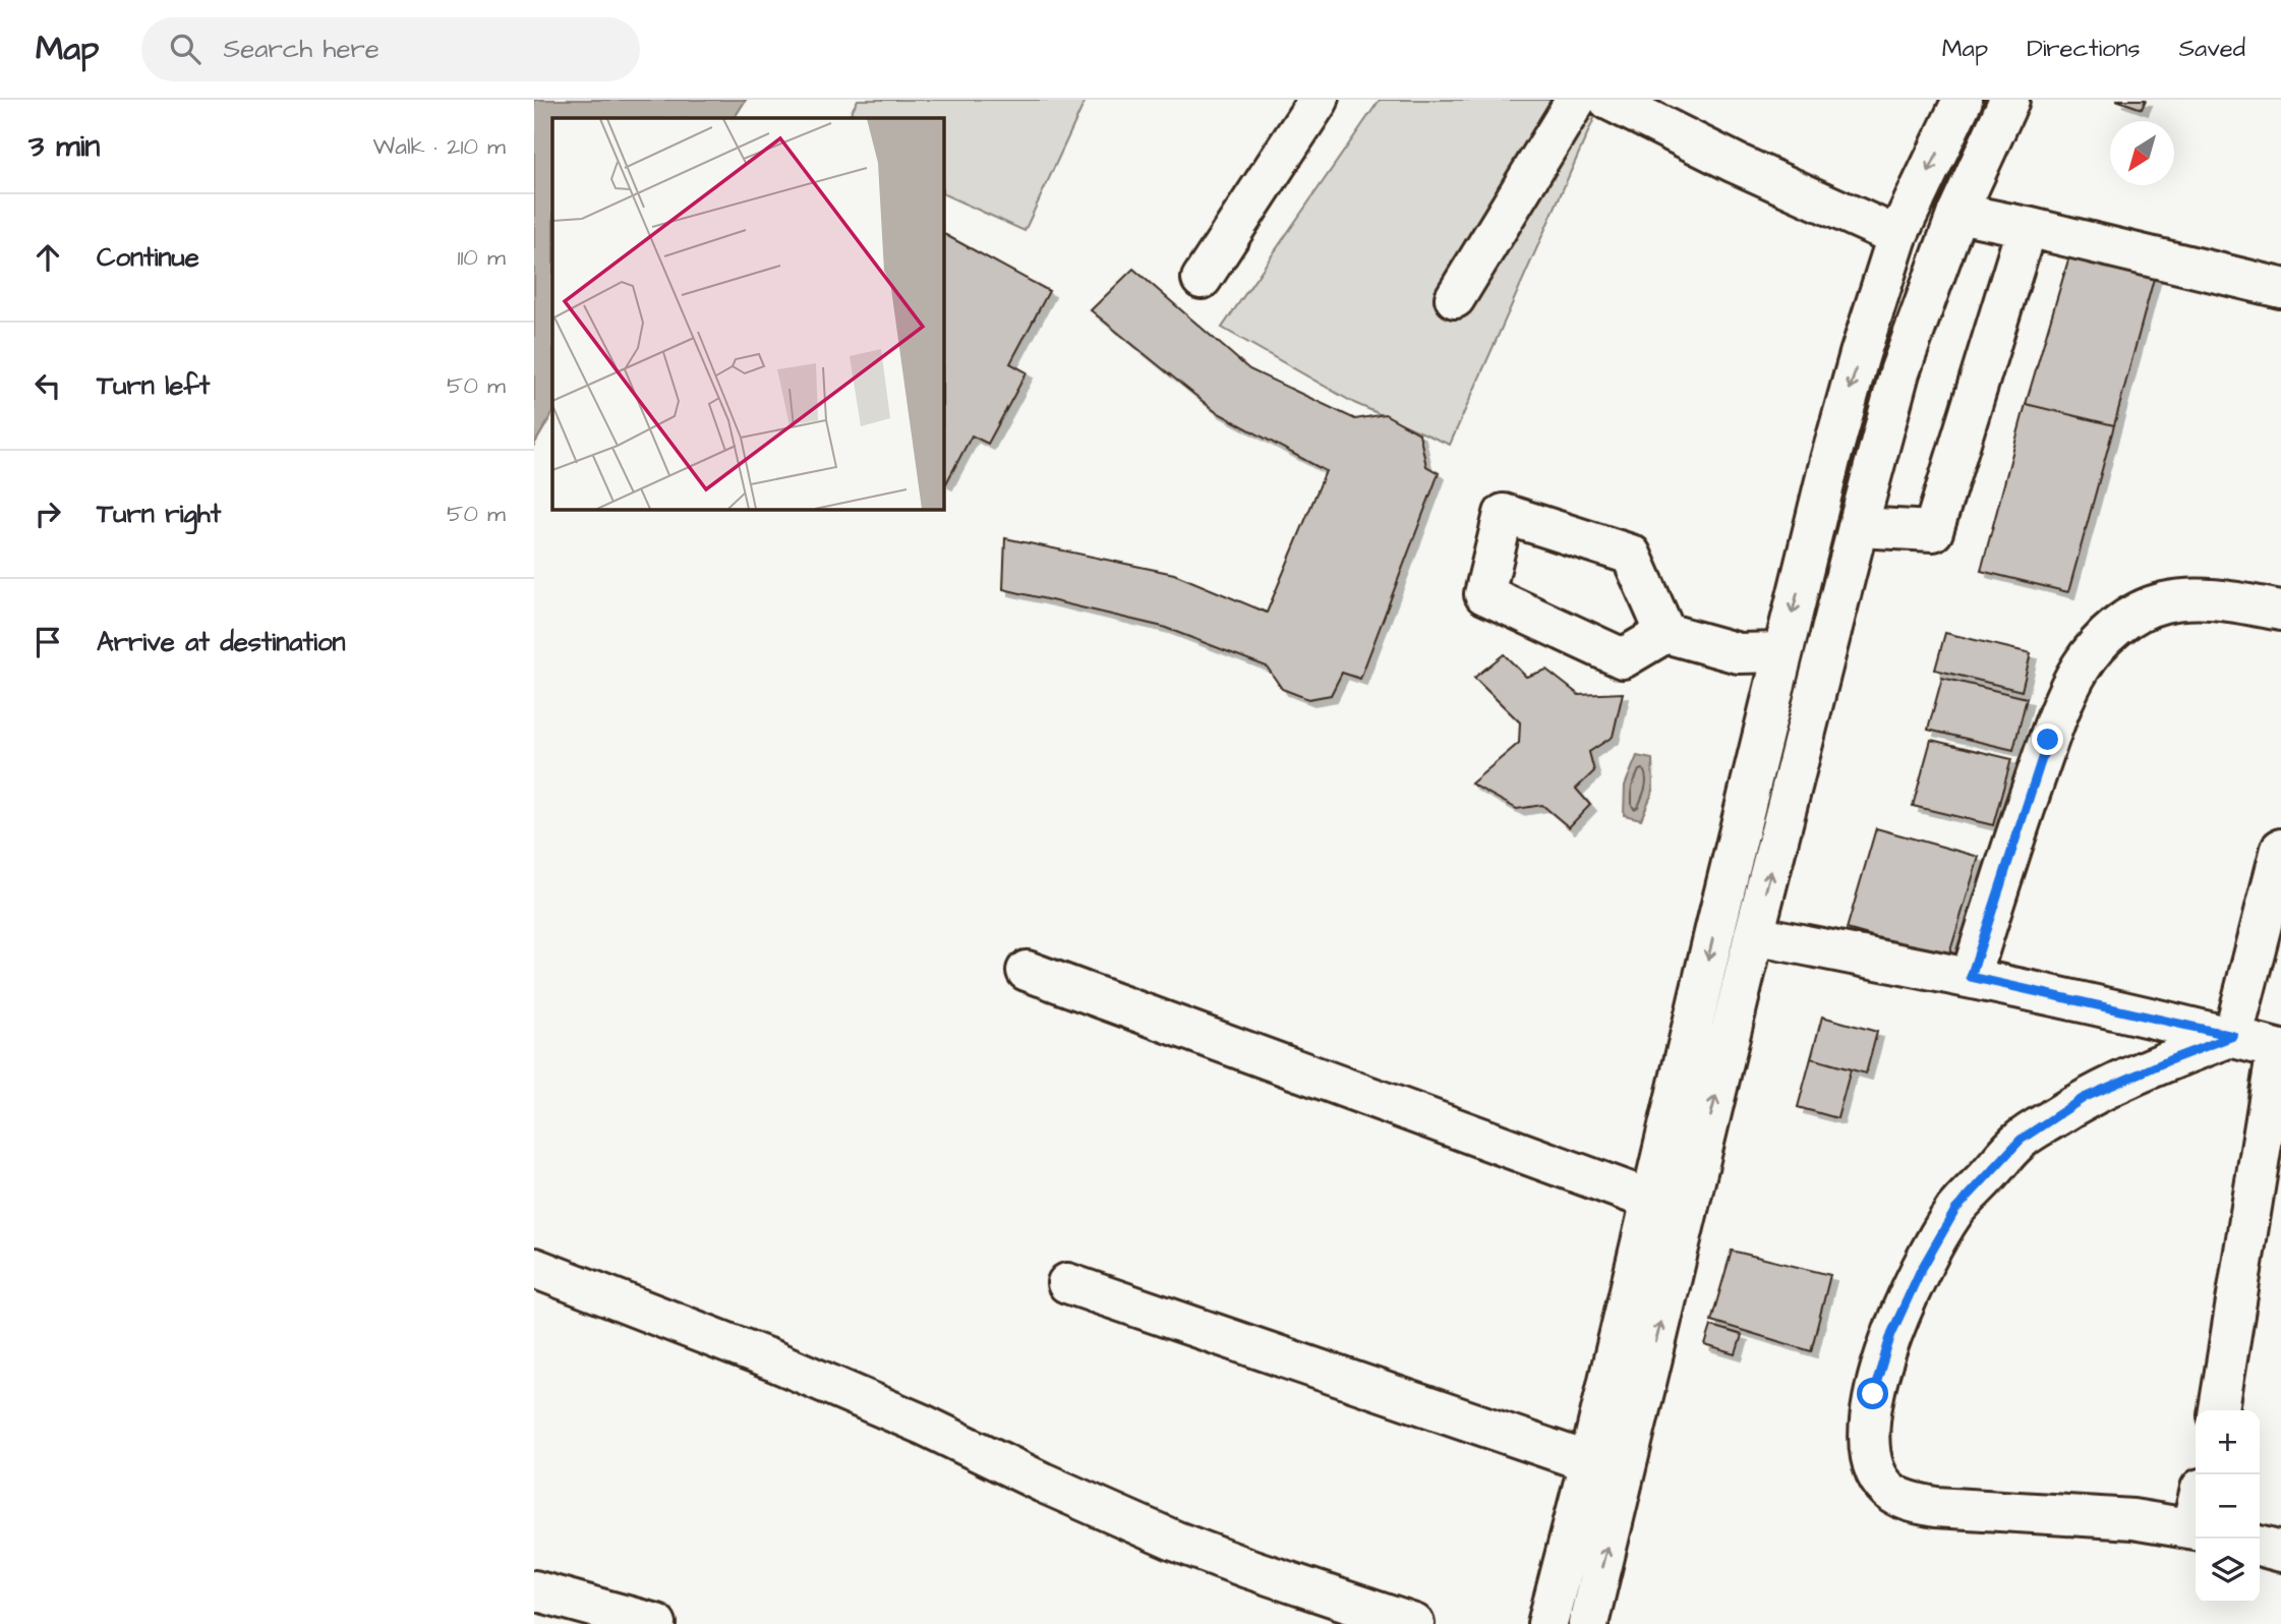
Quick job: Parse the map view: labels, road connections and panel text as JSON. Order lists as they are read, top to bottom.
{
  "north": "bottom left",
  "page": {
    "header": "Map",
    "search": "Search here",
    "nav": ["Map", "Directions", "Saved"],
    "heading": ["3 min", "Walk · 210 m"],
    "list": [
      ["Continue", "110 m"],
      ["Turn left", "50 m"],
      ["Turn right", "50 m"],
      "Arrive at destination"
    ],
    "map_buttons": ["+", "−"]
  }
}
